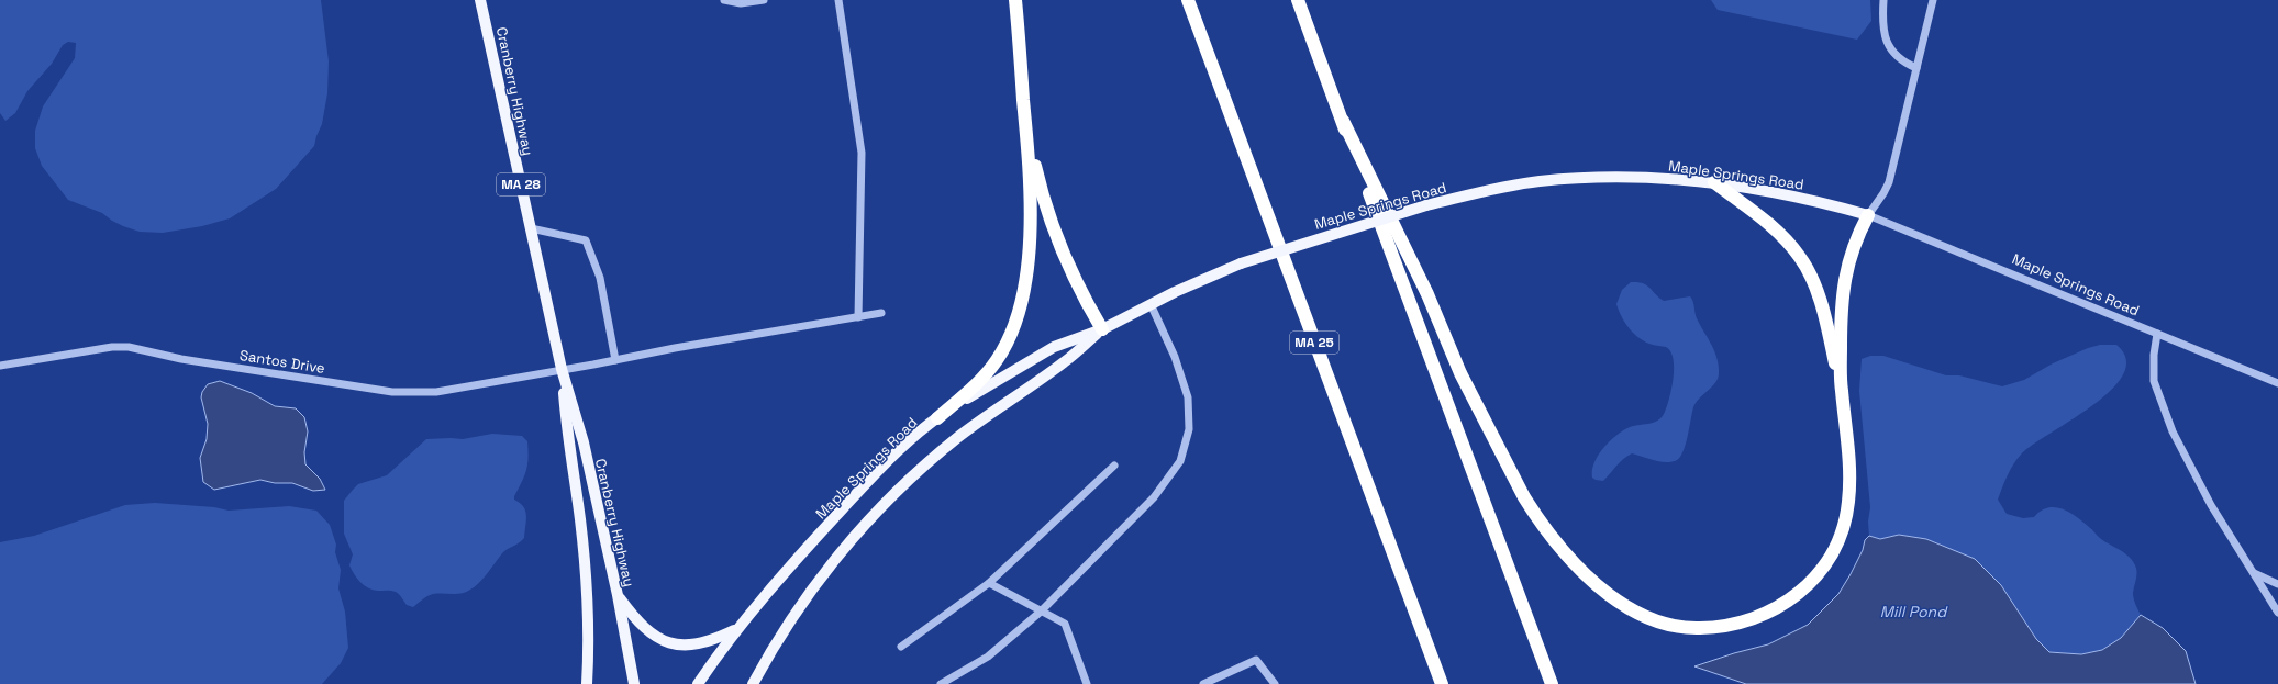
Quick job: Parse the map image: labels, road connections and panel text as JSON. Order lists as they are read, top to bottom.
{
  "streets": {
    "highway": ["MA 25"],
    "main road": ["Cranberry Highway", "Maple Springs Road", "MA 28"],
    "street": ["Santos Drive"]
  },
  "crossings": [
    ["Cranberry Highway", "Santos Drive"]
  ],
  "water": ["Mill Pond"]
}
